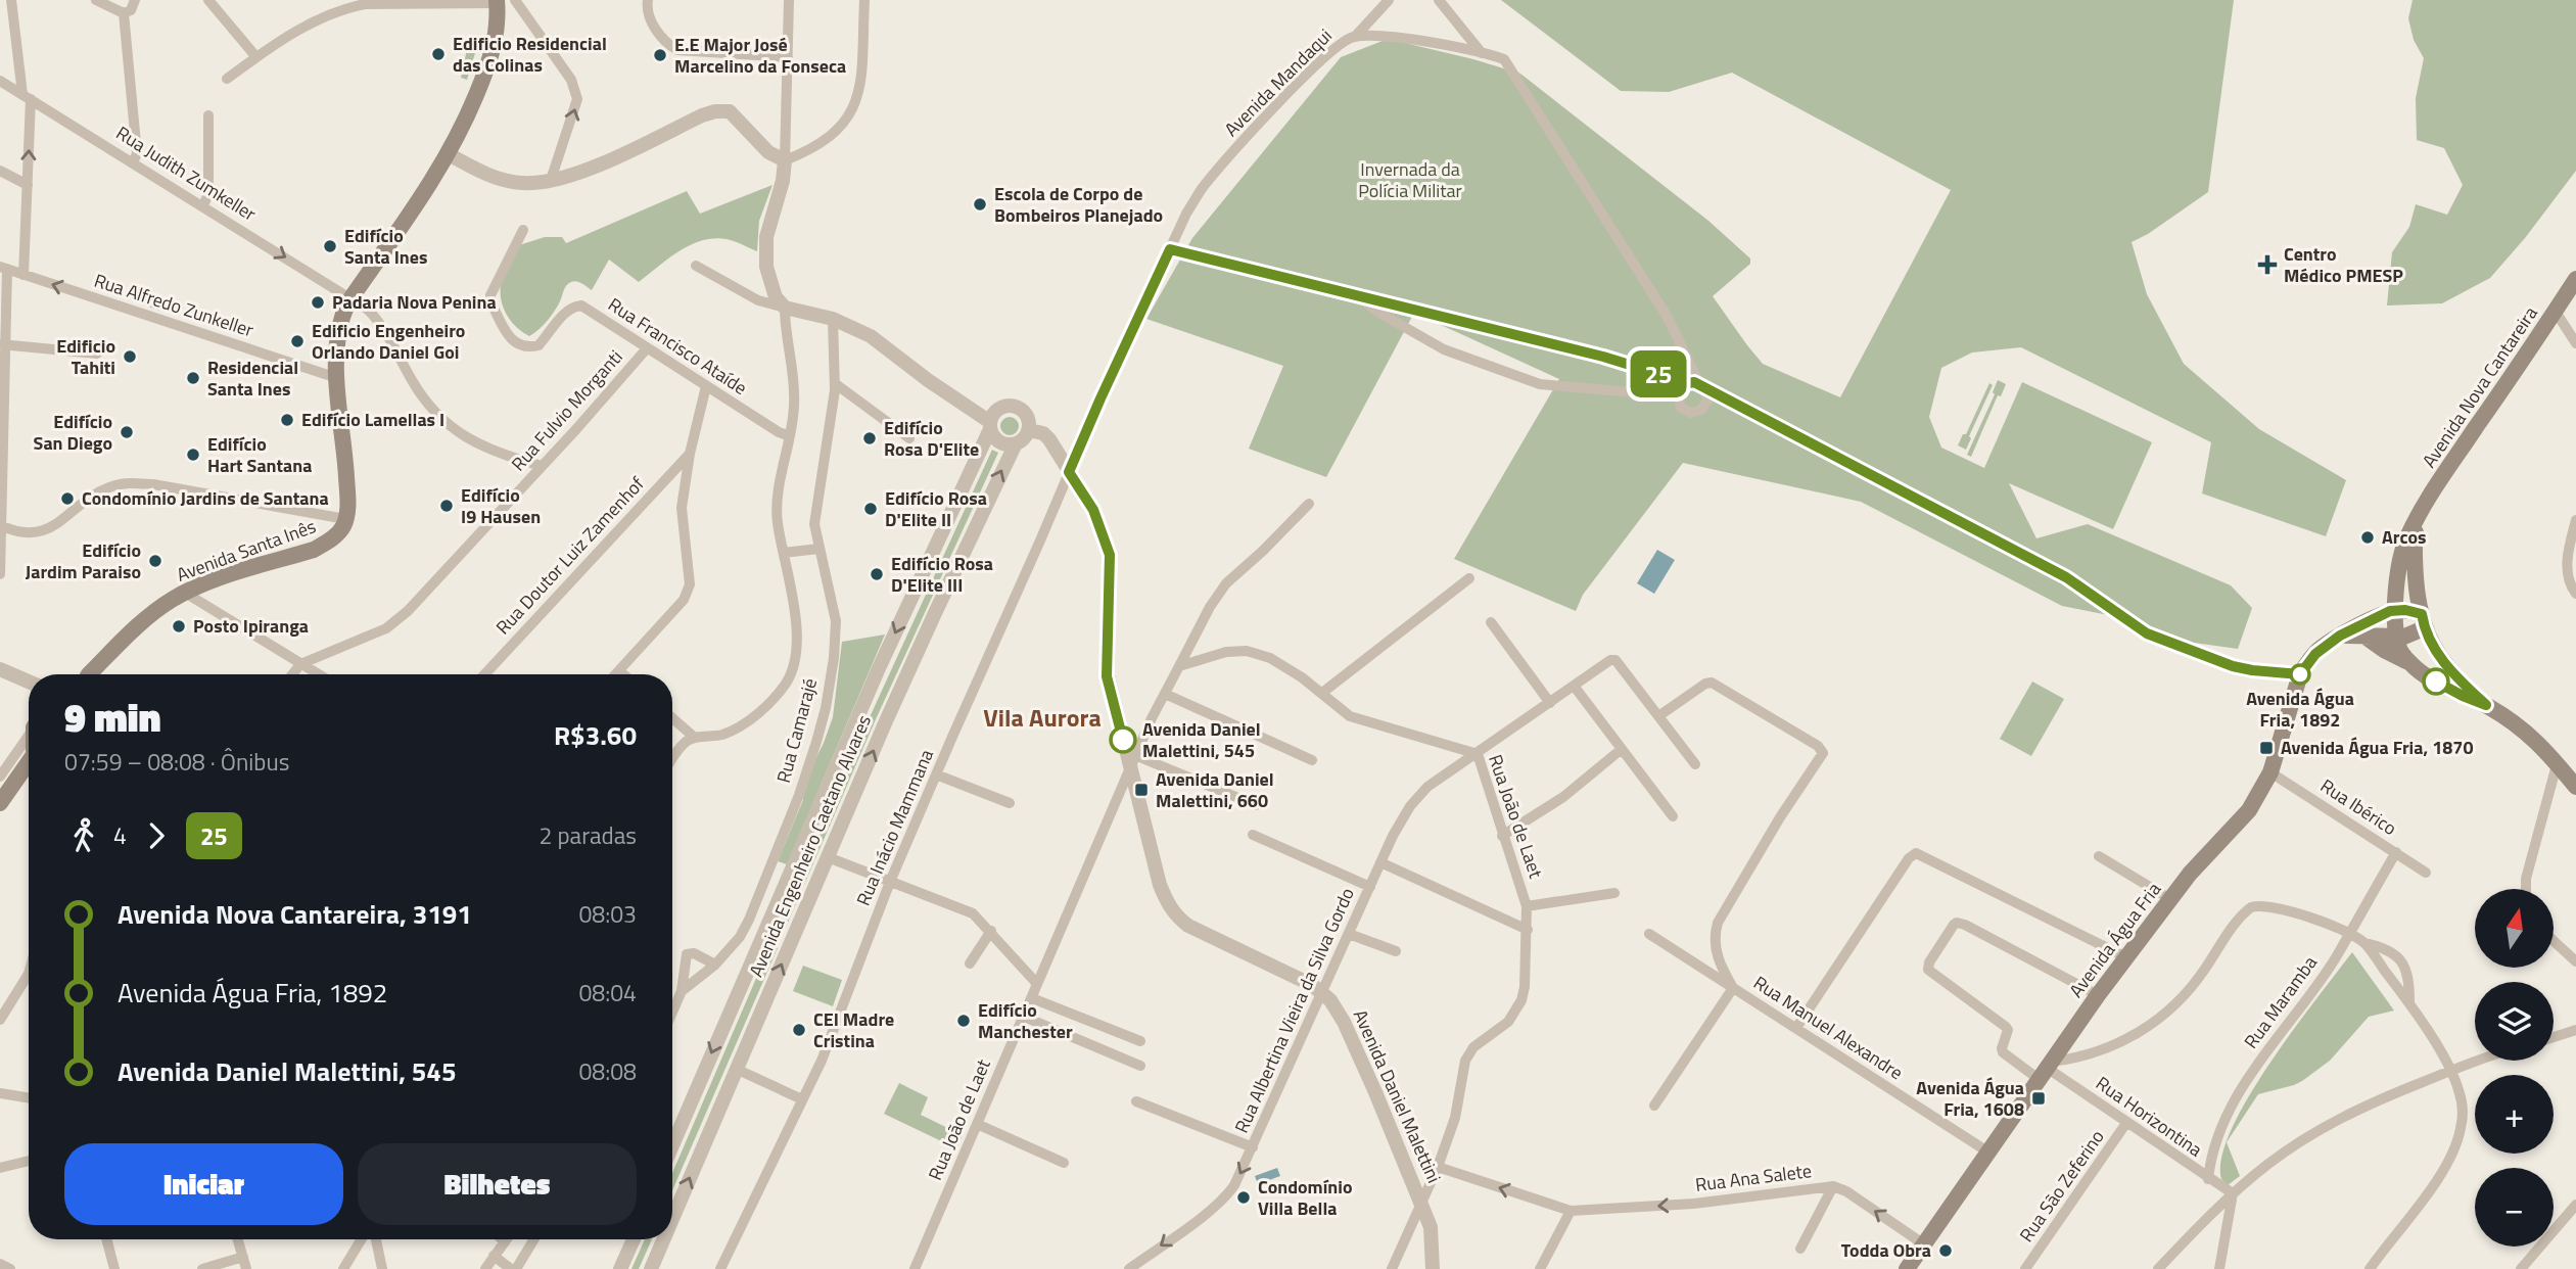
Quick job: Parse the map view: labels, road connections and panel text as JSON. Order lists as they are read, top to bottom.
{
  "streets": {
    "main road": ["Avenida Nova Cantareira", "Avenida Santa Inês", "Avenida Água Fria"],
    "street": [
      "Avenida Mandaqui",
      "Rua Judith Zumkeller",
      "Rua Alfredo Zunkeller",
      "Rua Francisco Ataíde",
      "Rua Fulvio Morganti",
      "Rua Doutor Luiz Zamenhof",
      "Rua Camarajé",
      "Rua Ibérico",
      "Rua João de Laet",
      "Rua Inácio Mammana",
      "Avenida Engenheiro Caetano Alvares",
      "Rua Maramba",
      "Rua Albertina Vieira da Silva Gordo",
      "Rua Manuel Alexandre",
      "Avenida Daniel Malettini",
      "Rua Horizontina",
      "Rua Ana Salete",
      "Rua São Zeferino"
    ]
  },
  "crossings": [
    ["Avenida Mandaqui", "Rua Inácio Mammana"],
    ["Rua Judith Zumkeller", "Rua Fulvio Morganti"],
    ["Rua Francisco Ataíde", "Rua Fulvio Morganti"],
    ["Avenida Nova Cantareira", "Avenida Água Fria"],
    ["Rua Ibérico", "Avenida Água Fria"],
    ["Rua Ibérico", "Rua Maramba"],
    ["Rua João de Laet", "Rua Albertina Vieira da Silva Gordo"],
    ["Rua João de Laet", "Avenida Daniel Malettini"],
    ["Rua Inácio Mammana", "Avenida Daniel Malettini"],
    ["Avenida Engenheiro Caetano Alvares", "Avenida Daniel Malettini"],
    ["Avenida Água Fria", "Rua Manuel Alexandre"],
    ["Avenida Água Fria", "Rua Horizontina"],
    ["Avenida Água Fria", "Rua Ana Salete"],
    ["Rua Maramba", "Rua Horizontina"],
    ["Rua Albertina Vieira da Silva Gordo", "Avenida Daniel Malettini"],
    ["Rua Horizontina", "Rua São Zeferino"]
  ],
  "one_way": ["Rua Alfredo Zunkeller", "Rua Ana Salete"],
  "districts": ["Vila Aurora"],
  "parks": ["Invernada da Polícia Militar"],
  "places": {
    "other": [
      "Edificio Residencial das Colinas",
      "E.E Major José Marcelino da Fonseca",
      "Escola de Corpo de Bombeiros Planejado",
      "Edifício Santa Ines",
      "Padaria Nova Penina",
      "Edificio Engenheiro Orlando Daniel Goi",
      "Edificio Tahiti",
      "Residencial Santa Ines",
      "Edifício Lamellas I",
      "Edifício San Diego",
      "Edifício Rosa D'Elite",
      "Edifício Hart Santana",
      "Condomínio Jardins de Santana",
      "Edifício I9 Hausen",
      "Edifício Rosa D'Elite II",
      "Arcos",
      "Edifício Jardim Paraiso",
      "Edifício Rosa D'Elite III",
      "Posto Ipiranga",
      "Avenida Água Fria, 1892",
      "Avenida Daniel Malettini, 545",
      "Edifício Manchester",
      "CEI Madre Cristina",
      "Condomínio Villa Bella",
      "Todda Obra"
    ],
    "health": ["Centro Médico PMESP"],
    "transit": ["Avenida Água Fria, 1870", "Avenida Daniel Malettini, 660", "Avenida Água Fria, 1608"]
  },
  "lines": ["bus line 25"],
  "north": "top",
  "page": {
    "on_map": "25",
    "heading": ["9 min", "07:59 – 08:08 · Ônibus", "R$3.60"],
    "legs": ["4", "25", "2 paradas"],
    "list": [
      {
        "name": "Avenida Nova Cantareira, 3191",
        "value": "08:03"
      },
      {
        "name": "Avenida Água Fria, 1892",
        "value": "08:04"
      },
      {
        "name": "Avenida Daniel Malettini, 545",
        "value": "08:08"
      }
    ],
    "map_buttons": ["+", "−"],
    "buttons": ["Iniciar", "Bilhetes"]
  }
}
